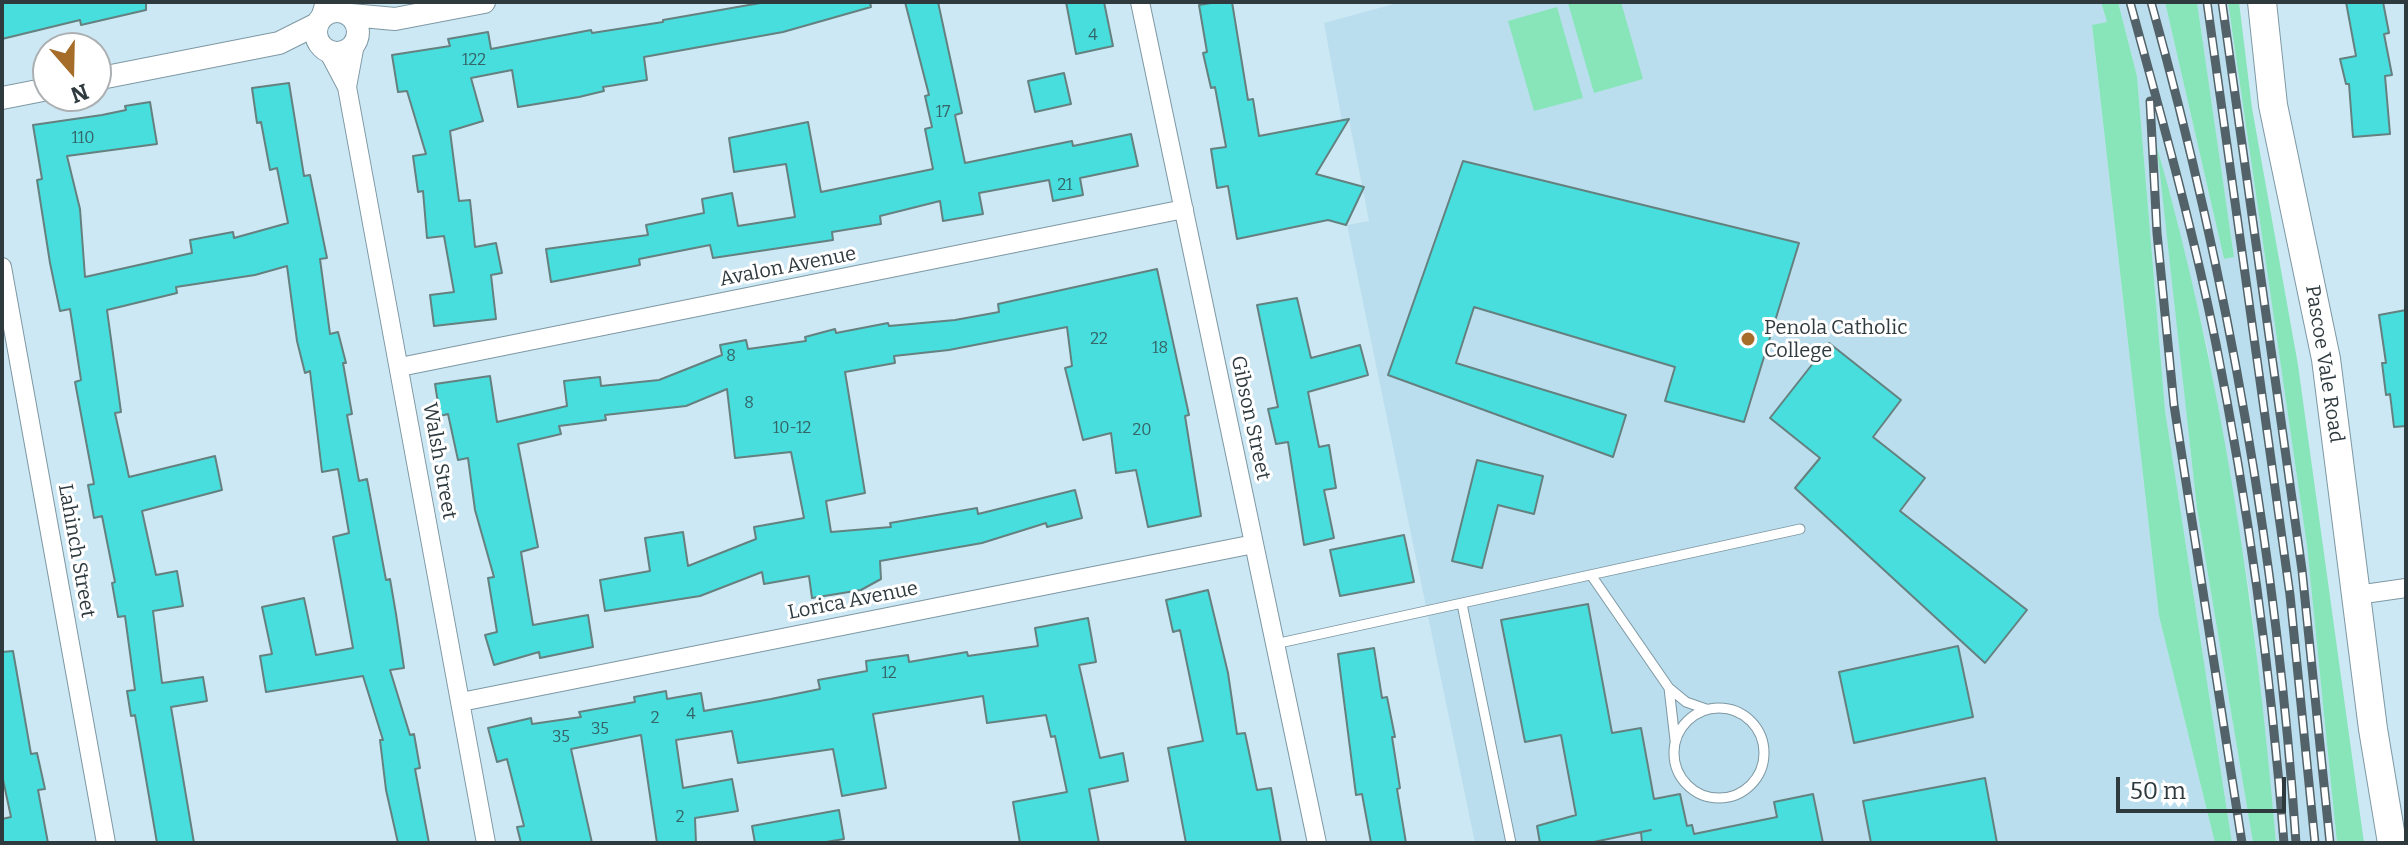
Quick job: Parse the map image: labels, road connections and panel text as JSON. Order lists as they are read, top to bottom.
{
  "streets": {
    "main road": ["Pascoe Vale Road"],
    "street": [
      "Avalon Avenue",
      "Gibson Street",
      "Walsh Street",
      "Lahinch Street",
      "Lorica Avenue"
    ]
  },
  "crossings": [
    ["Avalon Avenue", "Gibson Street"],
    ["Avalon Avenue", "Walsh Street"],
    ["Gibson Street", "Lorica Avenue"],
    ["Walsh Street", "Lorica Avenue"]
  ],
  "places": ["Penola Catholic College"],
  "house_numbers": [
    "4",
    "122",
    "17",
    "110",
    "21",
    "22",
    "18",
    "8",
    "8",
    "10-12",
    "20",
    "12",
    "4",
    "2",
    "35",
    "35",
    "2"
  ],
  "scale_bar": "50 m",
  "north": "bottom"
}
